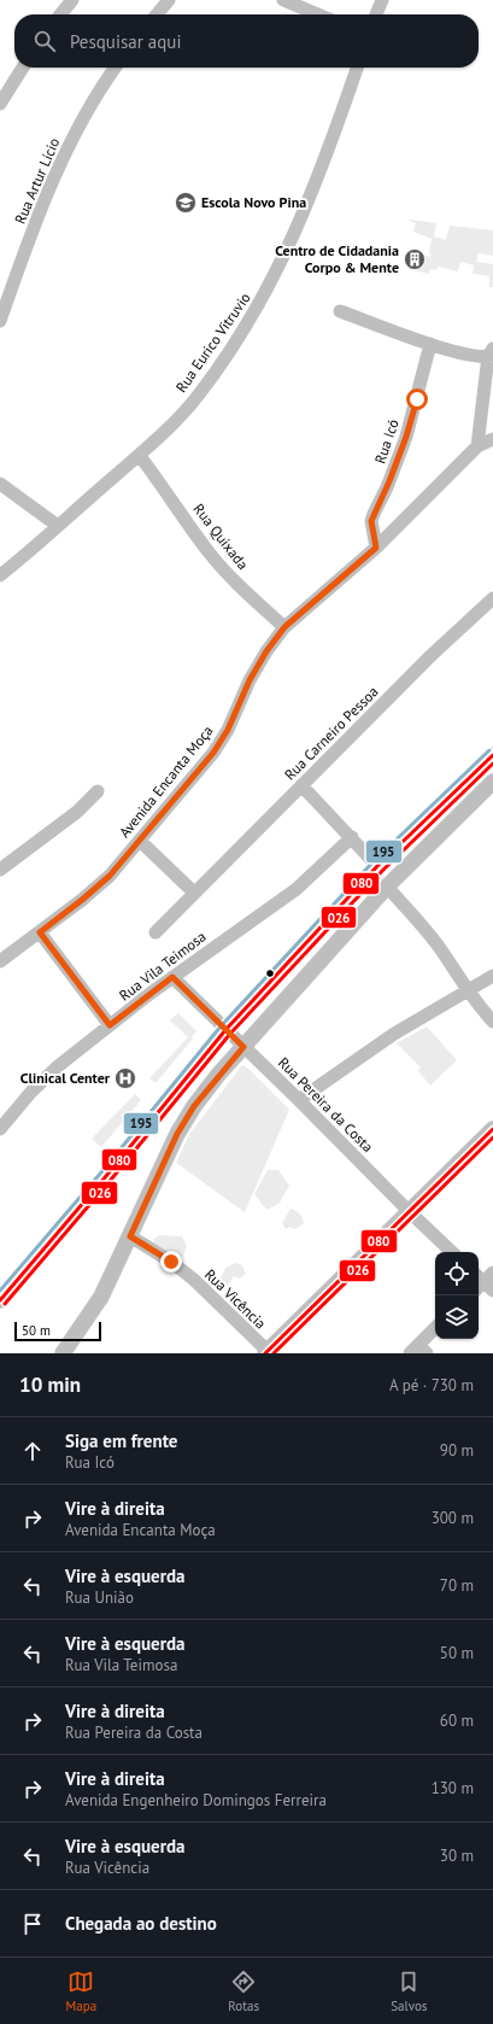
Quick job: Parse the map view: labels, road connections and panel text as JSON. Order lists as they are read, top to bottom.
{
  "streets": {
    "street": [
      "Rua Artur Lício",
      "Rua Eurico Vitruvio",
      "Rua Icó",
      "Rua Quixada",
      "Rua Carneiro Pessoa",
      "Avenida Encanta Moça",
      "Rua Vila Teimosa",
      "Rua Pereira da Costa",
      "Rua Vicência"
    ]
  },
  "crossings": [
    ["Rua Eurico Vitruvio", "Rua Quixada"],
    ["Rua Icó", "Avenida Encanta Moça"],
    ["Rua Quixada", "Avenida Encanta Moça"],
    ["Rua Vila Teimosa", "Rua Pereira da Costa"]
  ],
  "places": {
    "school or university": ["Escola Novo Pina"],
    "building": ["Centro de Cidadania Corpo & Mente"],
    "hospital": ["Clinical Center"]
  },
  "lines": ["transit line 195", "transit line 080", "transit line 026"],
  "scale_bar": "50 m",
  "page": {
    "search": "Pesquisar aqui",
    "scale": "50 m",
    "heading": ["10 min", "A pé · 730 m"],
    "list": [
      ["Siga em frente", "Rua Icó", "90 m"],
      ["Vire à direita", "Avenida Encanta Moça", "300 m"],
      ["Vire à esquerda", "Rua União", "70 m"],
      ["Vire à esquerda", "Rua Vila Teimosa", "50 m"],
      ["Vire à direita", "Rua Pereira da Costa", "60 m"],
      ["Vire à direita", "Avenida Engenheiro Domingos Ferreira", "130 m"],
      ["Vire à esquerda", "Rua Vicência", "30 m"],
      "Chegada ao destino"
    ],
    "nav": ["Mapa", "Rotas", "Salvos"]
  }
}
